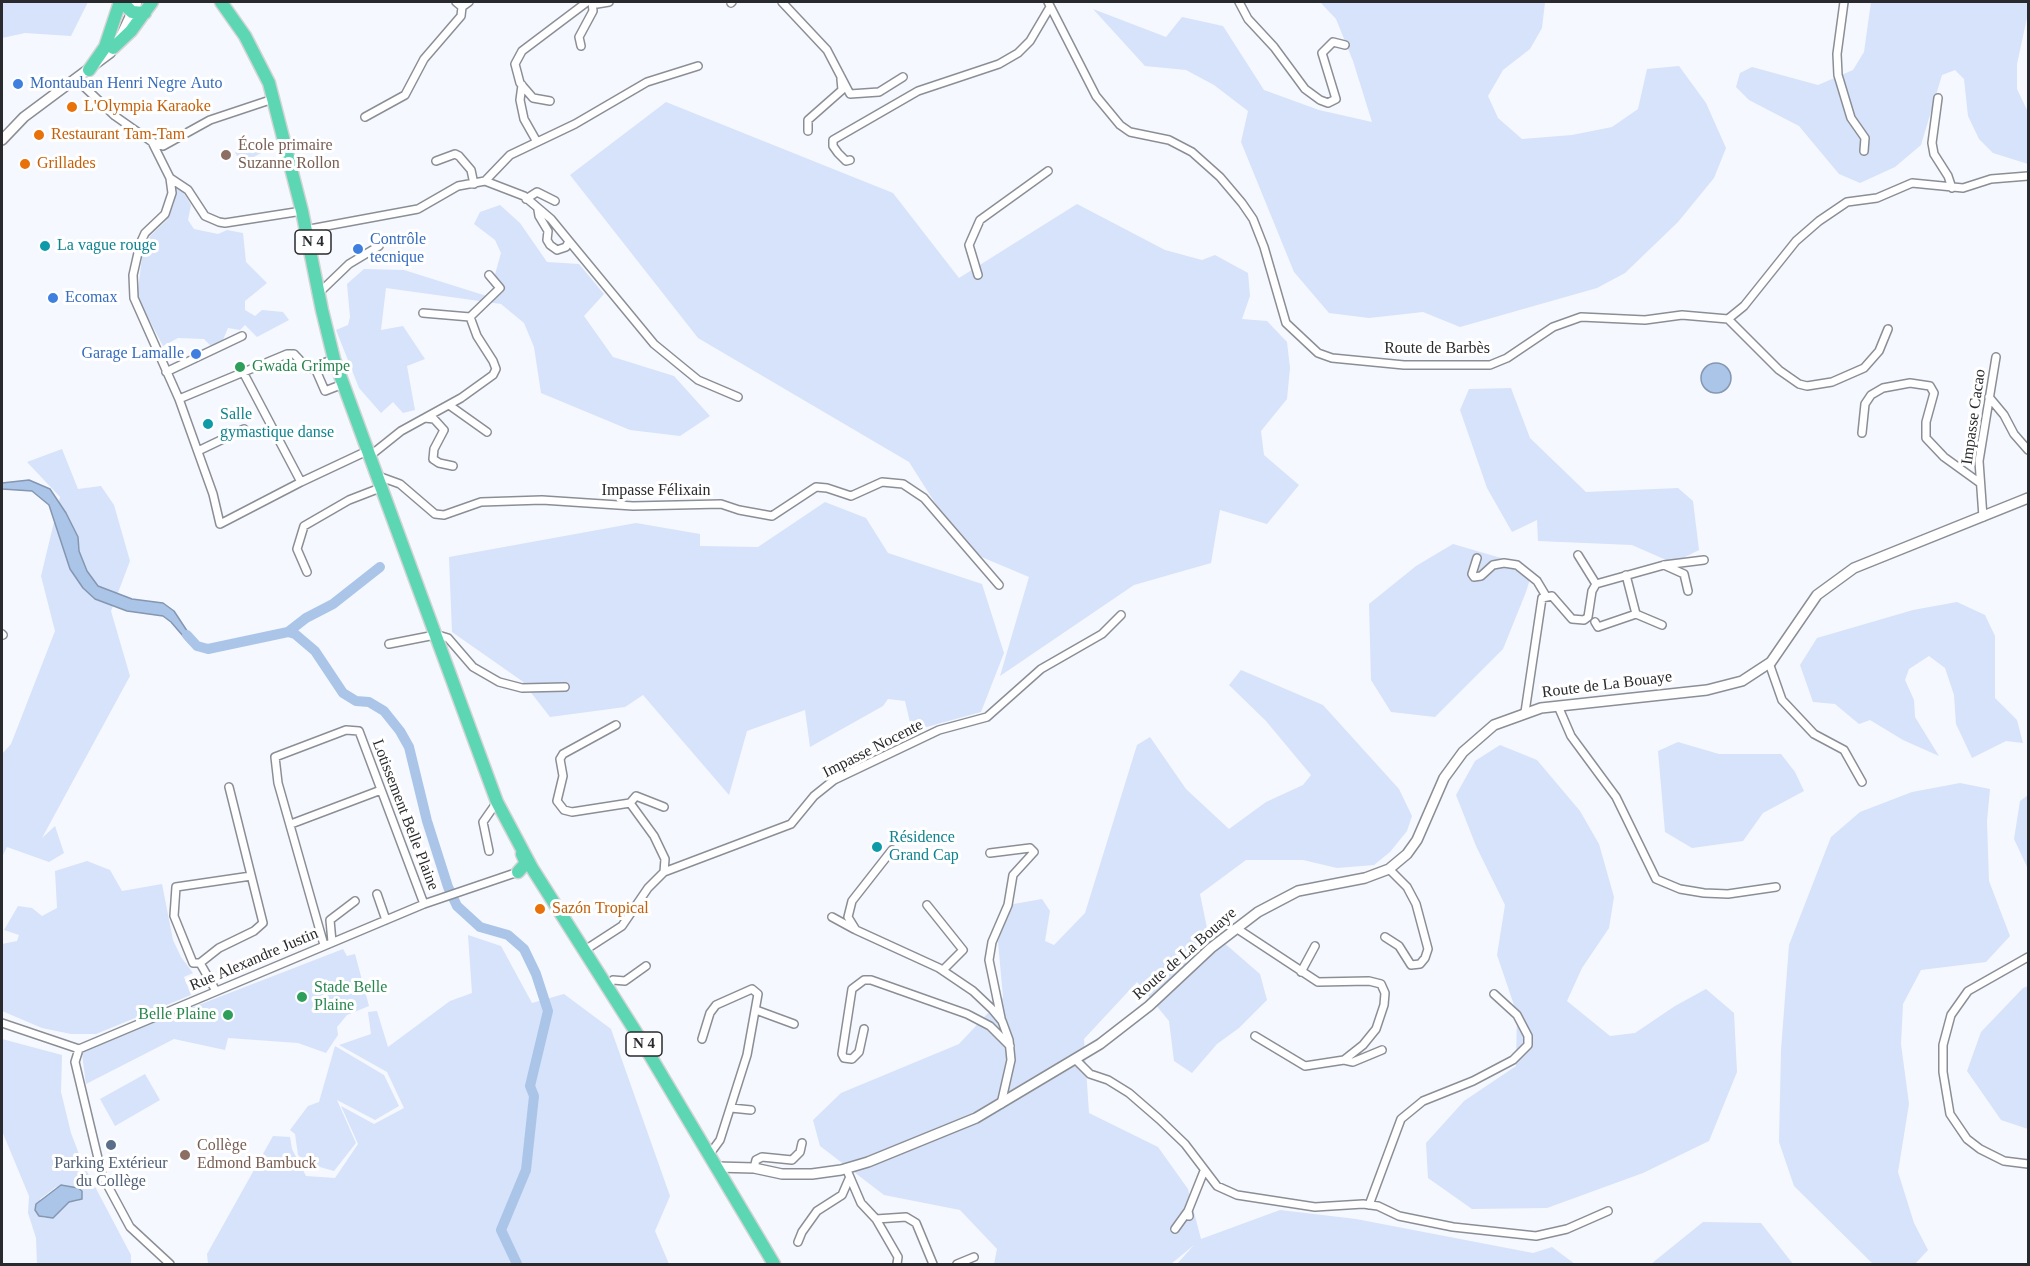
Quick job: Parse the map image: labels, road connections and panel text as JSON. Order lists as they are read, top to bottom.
{
  "streets": {
    "highway": ["N 4"],
    "main road": ["Route de La Bouaye"],
    "street": [
      "Route de Barbès",
      "Impasse Cacao",
      "Impasse Félixain",
      "Impasse Nocente",
      "Lotissement Belle Plaine",
      "Rue Alexandre Justin"
    ]
  },
  "crossings": [
    ["N 4", "Impasse Félixain"],
    ["N 4", "Route de La Bouaye"],
    ["N 4", "Impasse Nocente"],
    ["Impasse Cacao", "Route de La Bouaye"],
    ["Lotissement Belle Plaine", "Rue Alexandre Justin"]
  ],
  "places": [
    "Montauban Henri Negre Auto",
    "L'Olympia Karaoke",
    "Restaurant Tam-Tam",
    "École primaire Suzanne Rollon",
    "Grillades",
    "La vague rouge",
    "Contrôle tecnique",
    "Ecomax",
    "Garage Lamalle",
    "Gwada Grimpe",
    "Salle gymastique danse",
    "Résidence Grand Cap",
    "Sazón Tropical",
    "Stade Belle Plaine",
    "Belle Plaine",
    "Parking Extérieur du Collège",
    "Collège Edmond Bambuck"
  ]
}
